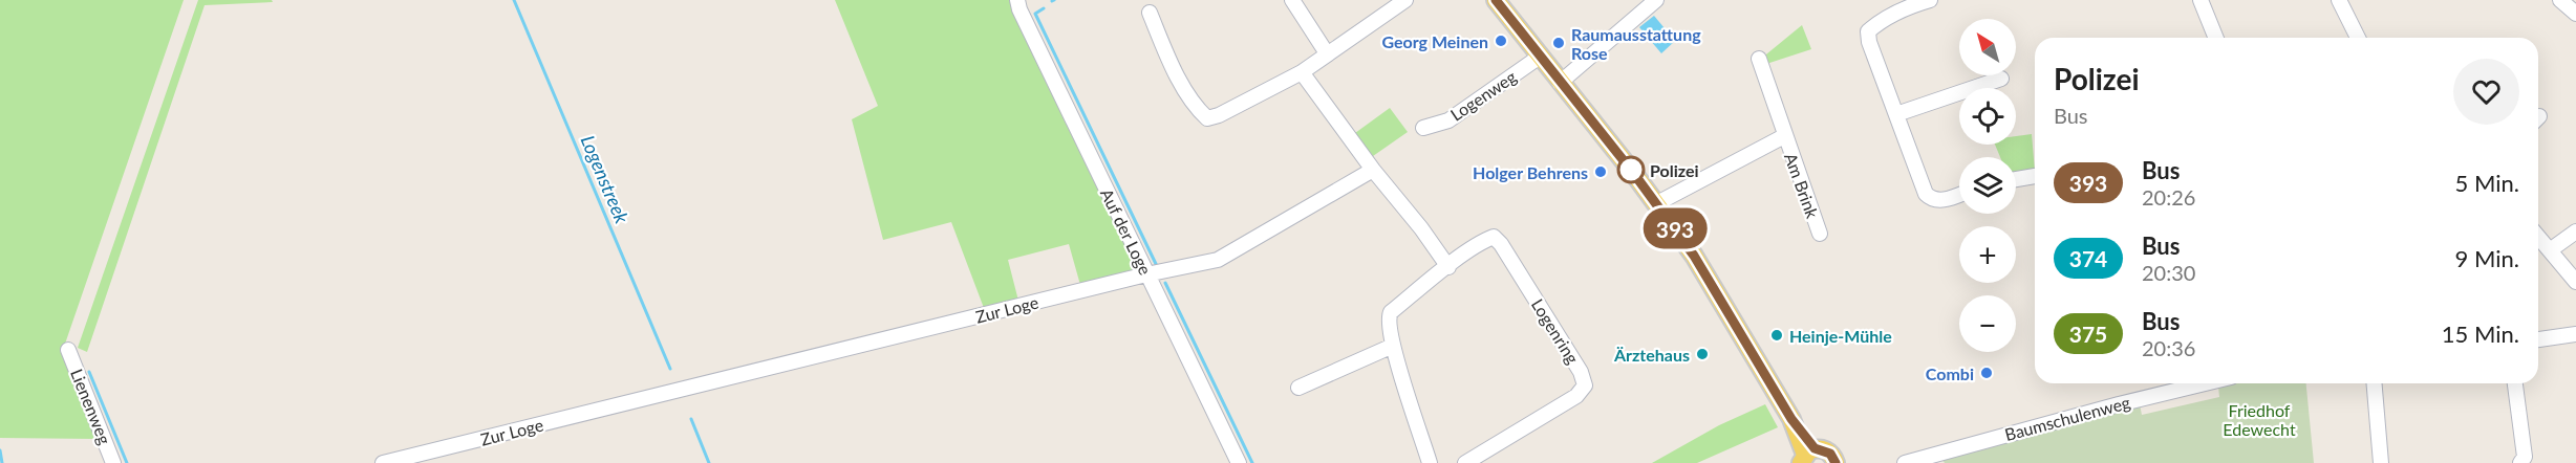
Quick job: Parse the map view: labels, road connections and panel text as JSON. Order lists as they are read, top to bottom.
{
  "streets": {
    "street": [
      "Logenweg",
      "Am Brink",
      "Auf der Loge",
      "Zur Loge",
      "Logenring",
      "Lienenweg",
      "Baumschulenweg"
    ]
  },
  "crossings": [
    ["Auf der Loge", "Zur Loge"]
  ],
  "water": ["Logenstreek"],
  "parks": ["Friedhof Edewecht"],
  "places": [
    "Georg Meinen",
    "Raumausstattung Rose",
    "Polizei",
    "Holger Behrens",
    "Heinje-Mühle",
    "Ärztehaus",
    "Combi"
  ],
  "lines": ["bus line 393"],
  "north": "top left",
  "page": {
    "on_map": "393",
    "map_buttons": ["+", "−"],
    "heading": ["Polizei", "Bus"],
    "list": [
      {
        "mark": "393",
        "name": "Bus",
        "note": "20:26",
        "value": "5 Min."
      },
      {
        "mark": "374",
        "name": "Bus",
        "note": "20:30",
        "value": "9 Min."
      },
      {
        "mark": "375",
        "name": "Bus",
        "note": "20:36",
        "value": "15 Min."
      }
    ]
  }
}
